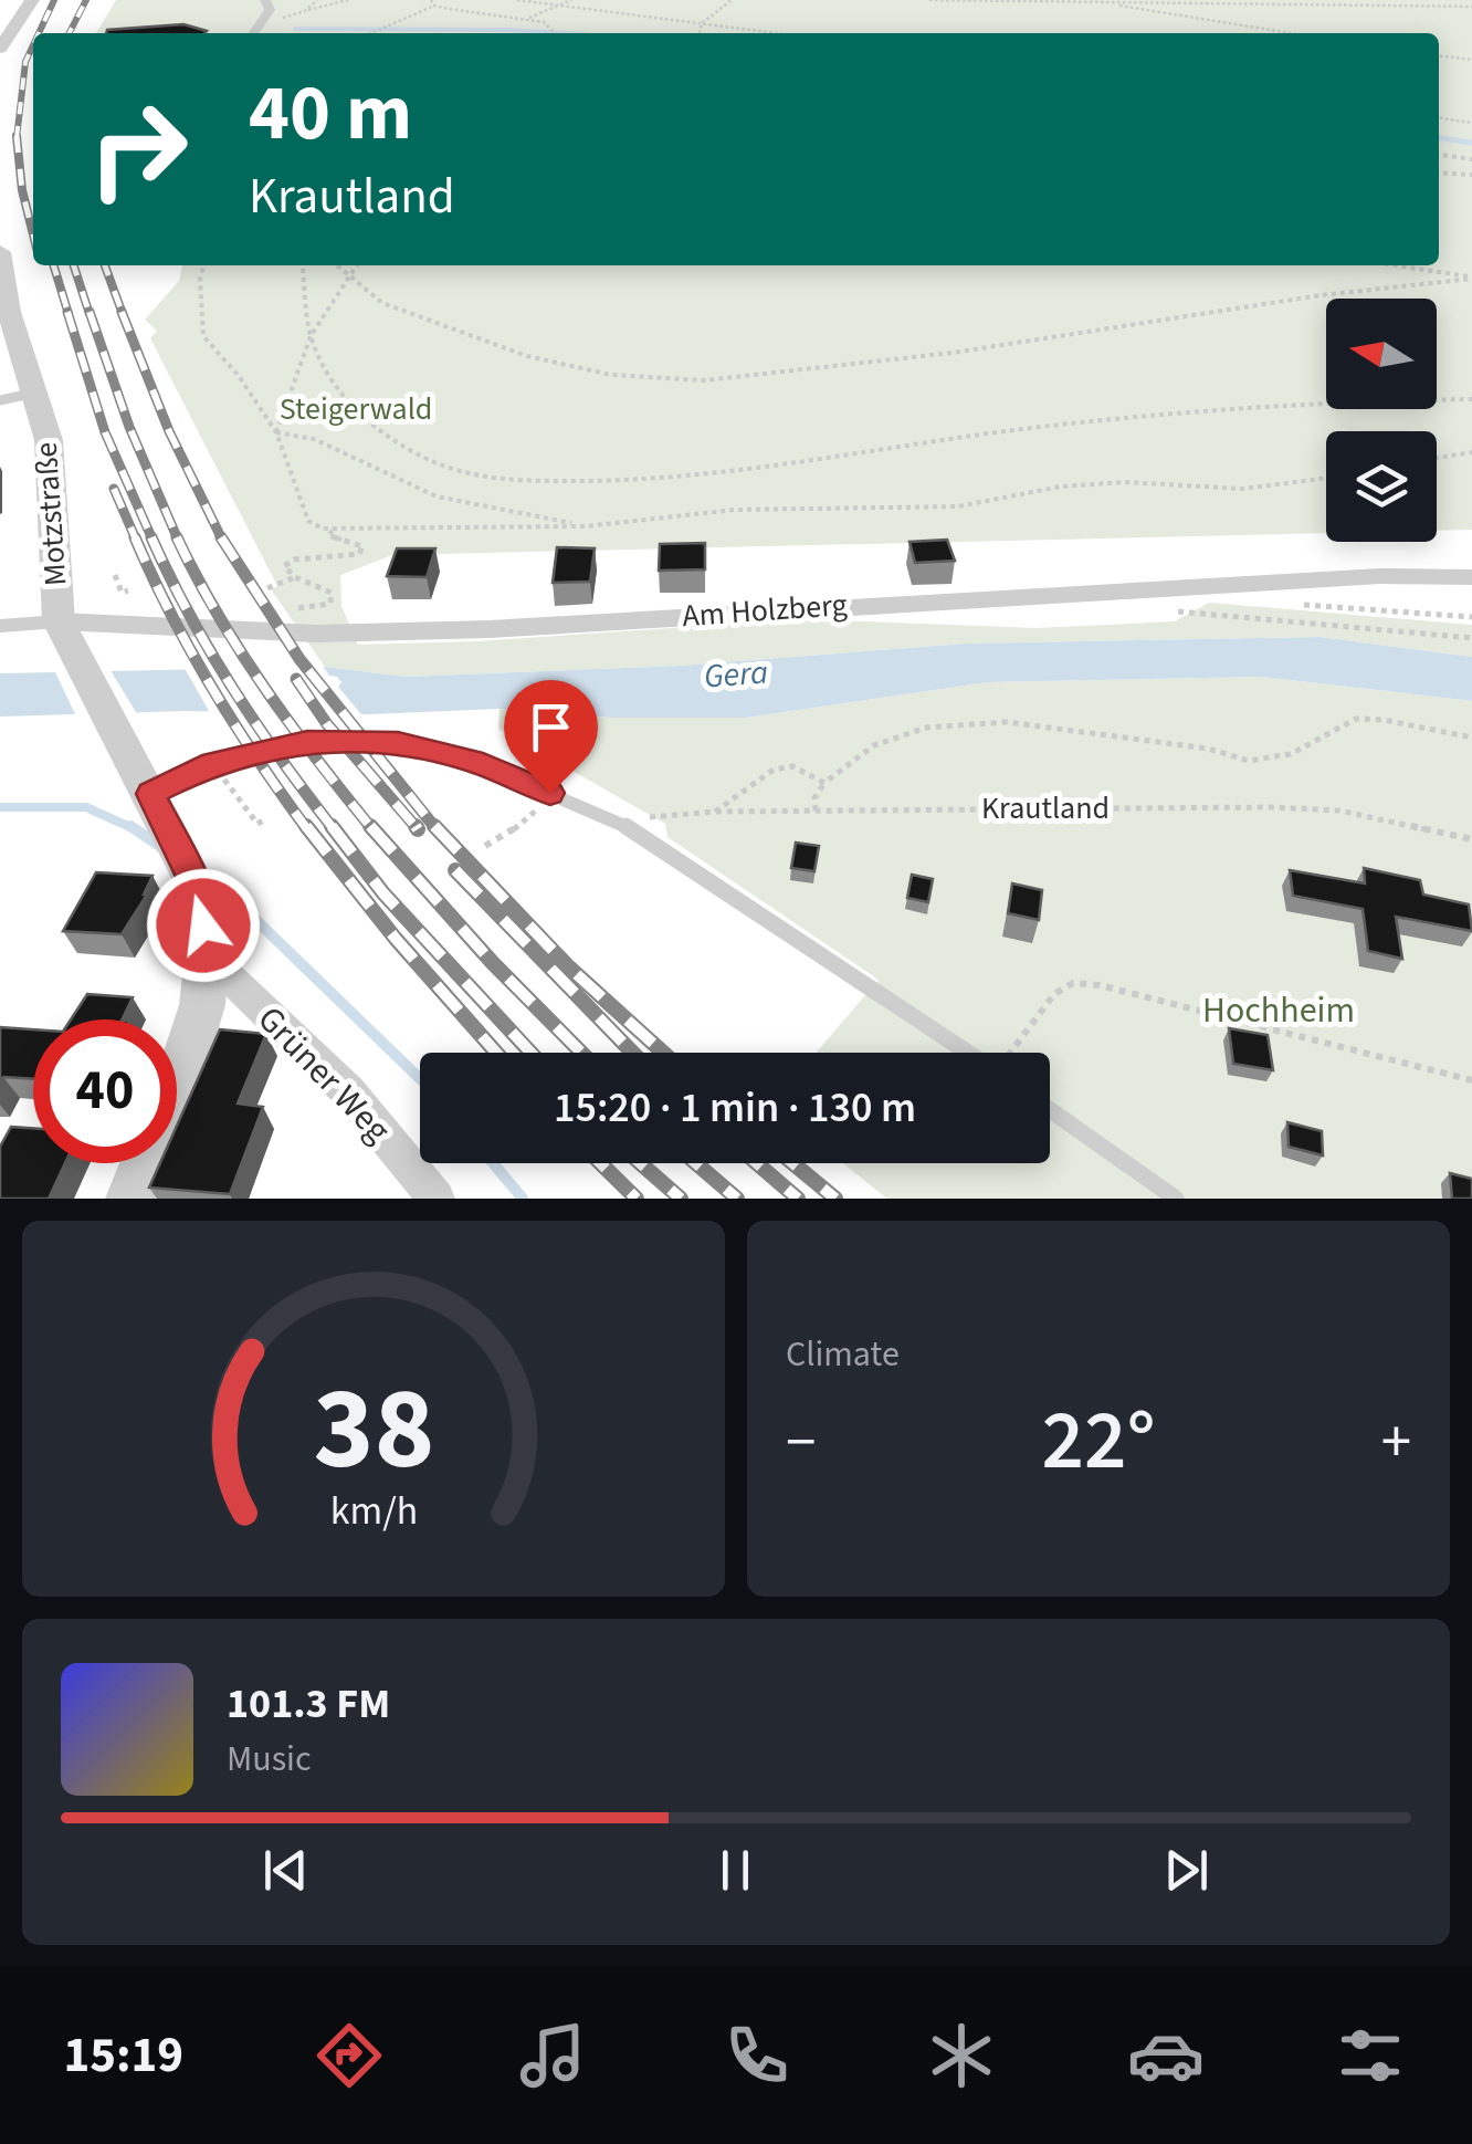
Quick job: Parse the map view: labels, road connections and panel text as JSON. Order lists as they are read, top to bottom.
{
  "streets": {
    "street": ["Motzstraße", "Am Holzberg", "Grüner Weg"],
    "path": ["Krautland"]
  },
  "crossings": [
    ["Motzstraße", "Am Holzberg"]
  ],
  "water": ["Gera"],
  "parks": ["Steigerwald", "Hochheim"],
  "north": "left",
  "page": {
    "turn": ["40 m", "Krautland"],
    "limit": "40",
    "trip": "15:20 · 1 min · 130 m",
    "tile": "Climate",
    "heat": ["−", "22°", "+"],
    "song": ["101.3 FM", "Music"],
    "tabs": "15:19",
    "gauge": ["38", "km/h"]
  }
}
